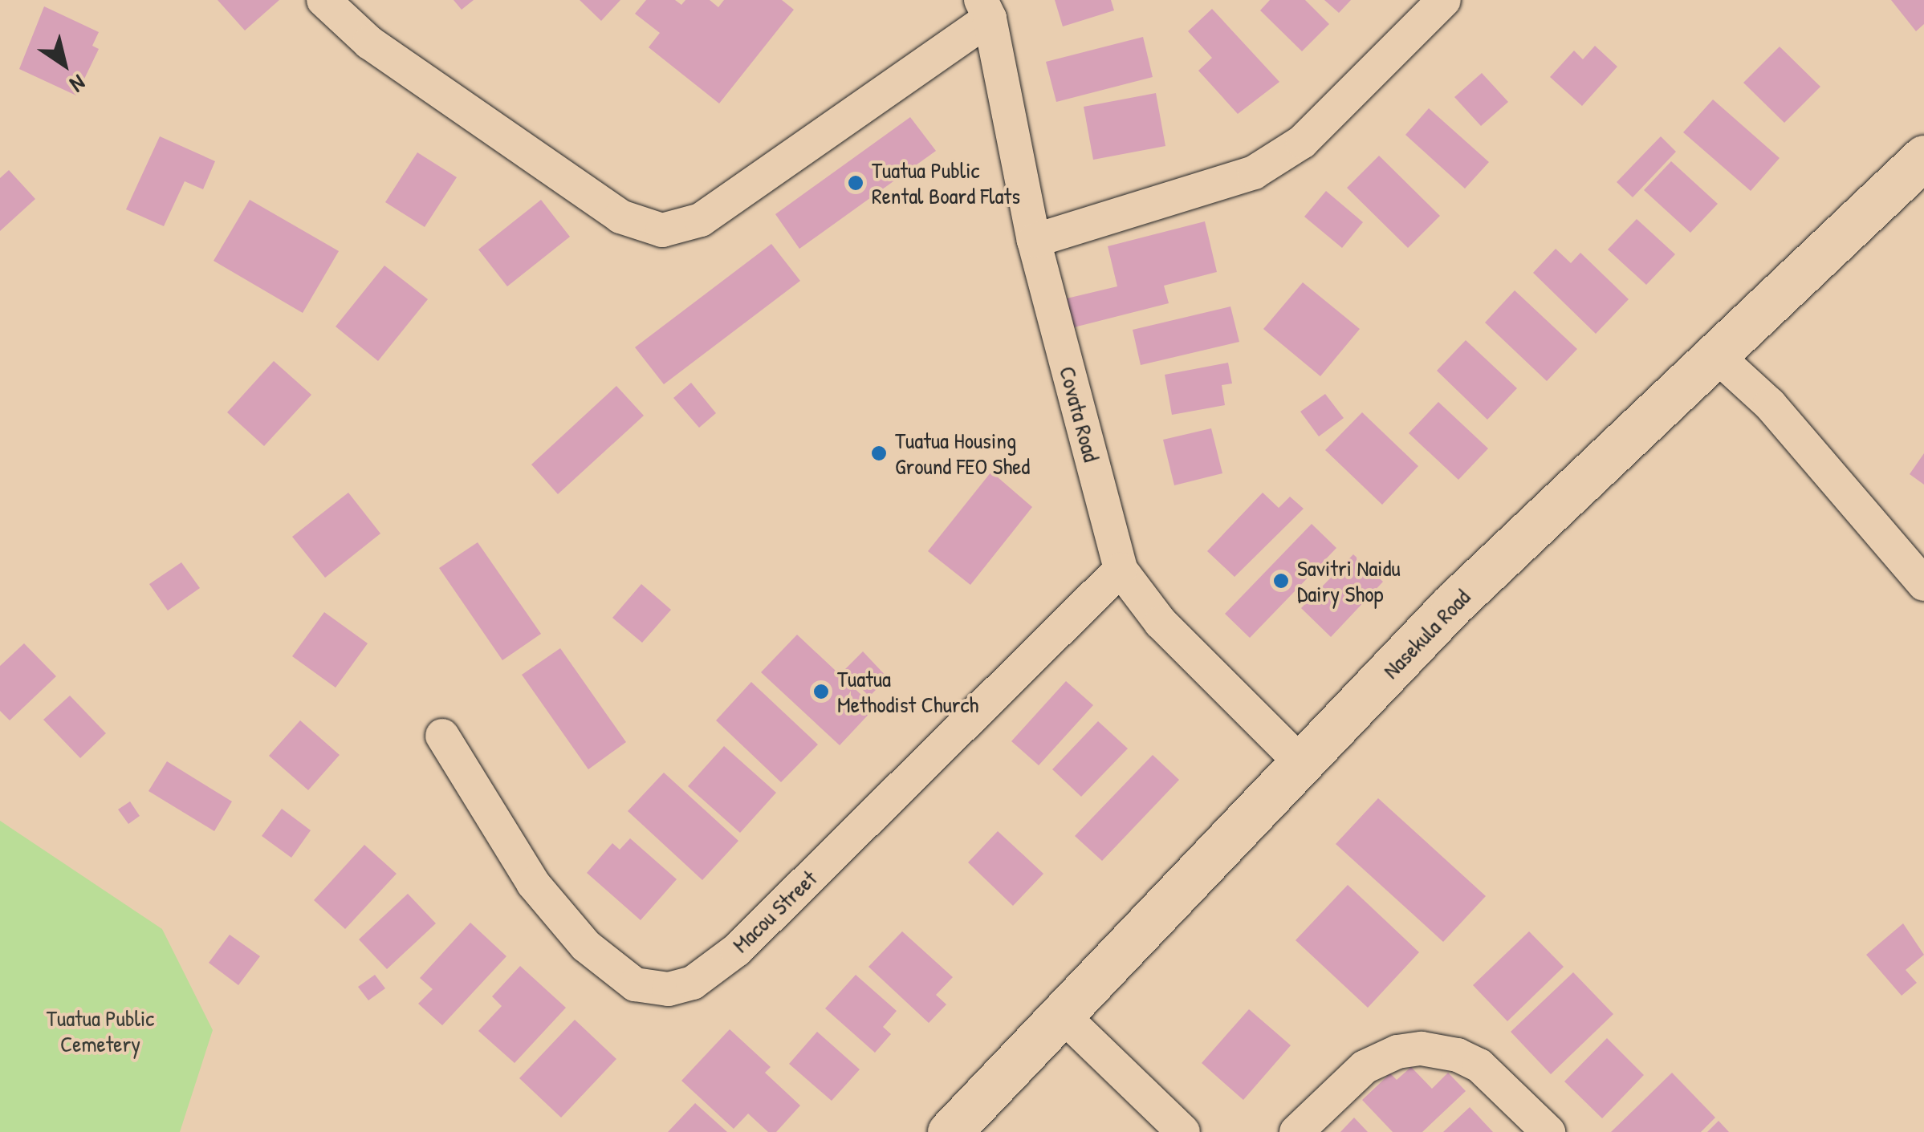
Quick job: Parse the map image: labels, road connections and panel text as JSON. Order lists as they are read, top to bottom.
{
  "streets": {
    "main road": ["Nasekula Road"],
    "street": ["Covata Road", "Macou Street"]
  },
  "crossings": [
    ["Covata Road", "Nasekula Road"],
    ["Covata Road", "Macou Street"]
  ],
  "parks": ["Tuatua Public Cemetery"],
  "places": [
    "Tuatua Public Rental Board Flats",
    "Tuatua Housing Ground FEO Shed",
    "Savitri Naidu Dairy Shop",
    "Tuatua Methodist Church"
  ],
  "north": "bottom right"
}
